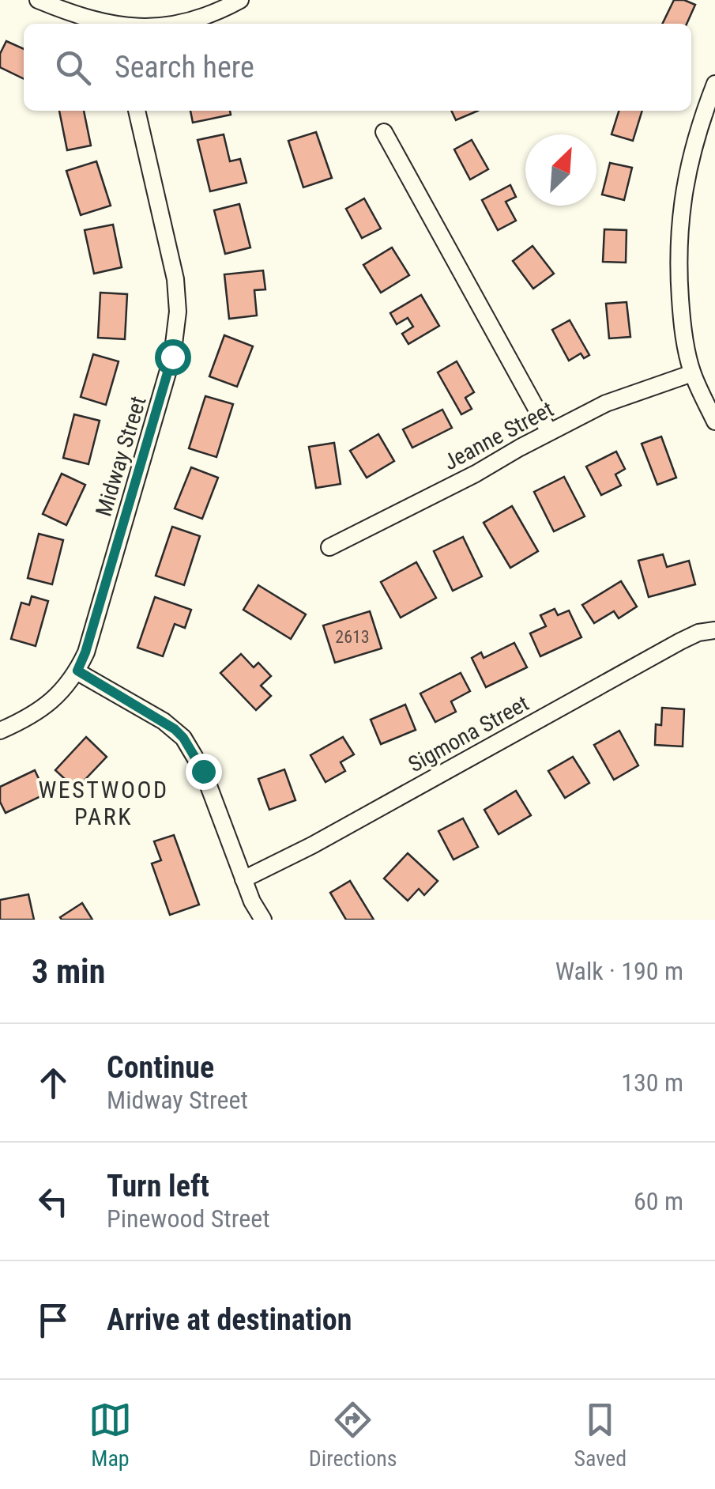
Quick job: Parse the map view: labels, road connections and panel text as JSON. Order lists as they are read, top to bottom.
{
  "streets": {
    "street": ["Jeanne Street", "Midway Street", "Sigmona Street"]
  },
  "districts": ["WESTWOOD PARK"],
  "house_numbers": ["2613"],
  "north": "top right",
  "page": {
    "search": "Search here",
    "heading": ["3 min", "Walk · 190 m"],
    "list": [
      ["Continue", "Midway Street", "130 m"],
      ["Turn left", "Pinewood Street", "60 m"],
      "Arrive at destination"
    ],
    "nav": ["Map", "Directions", "Saved"]
  }
}
